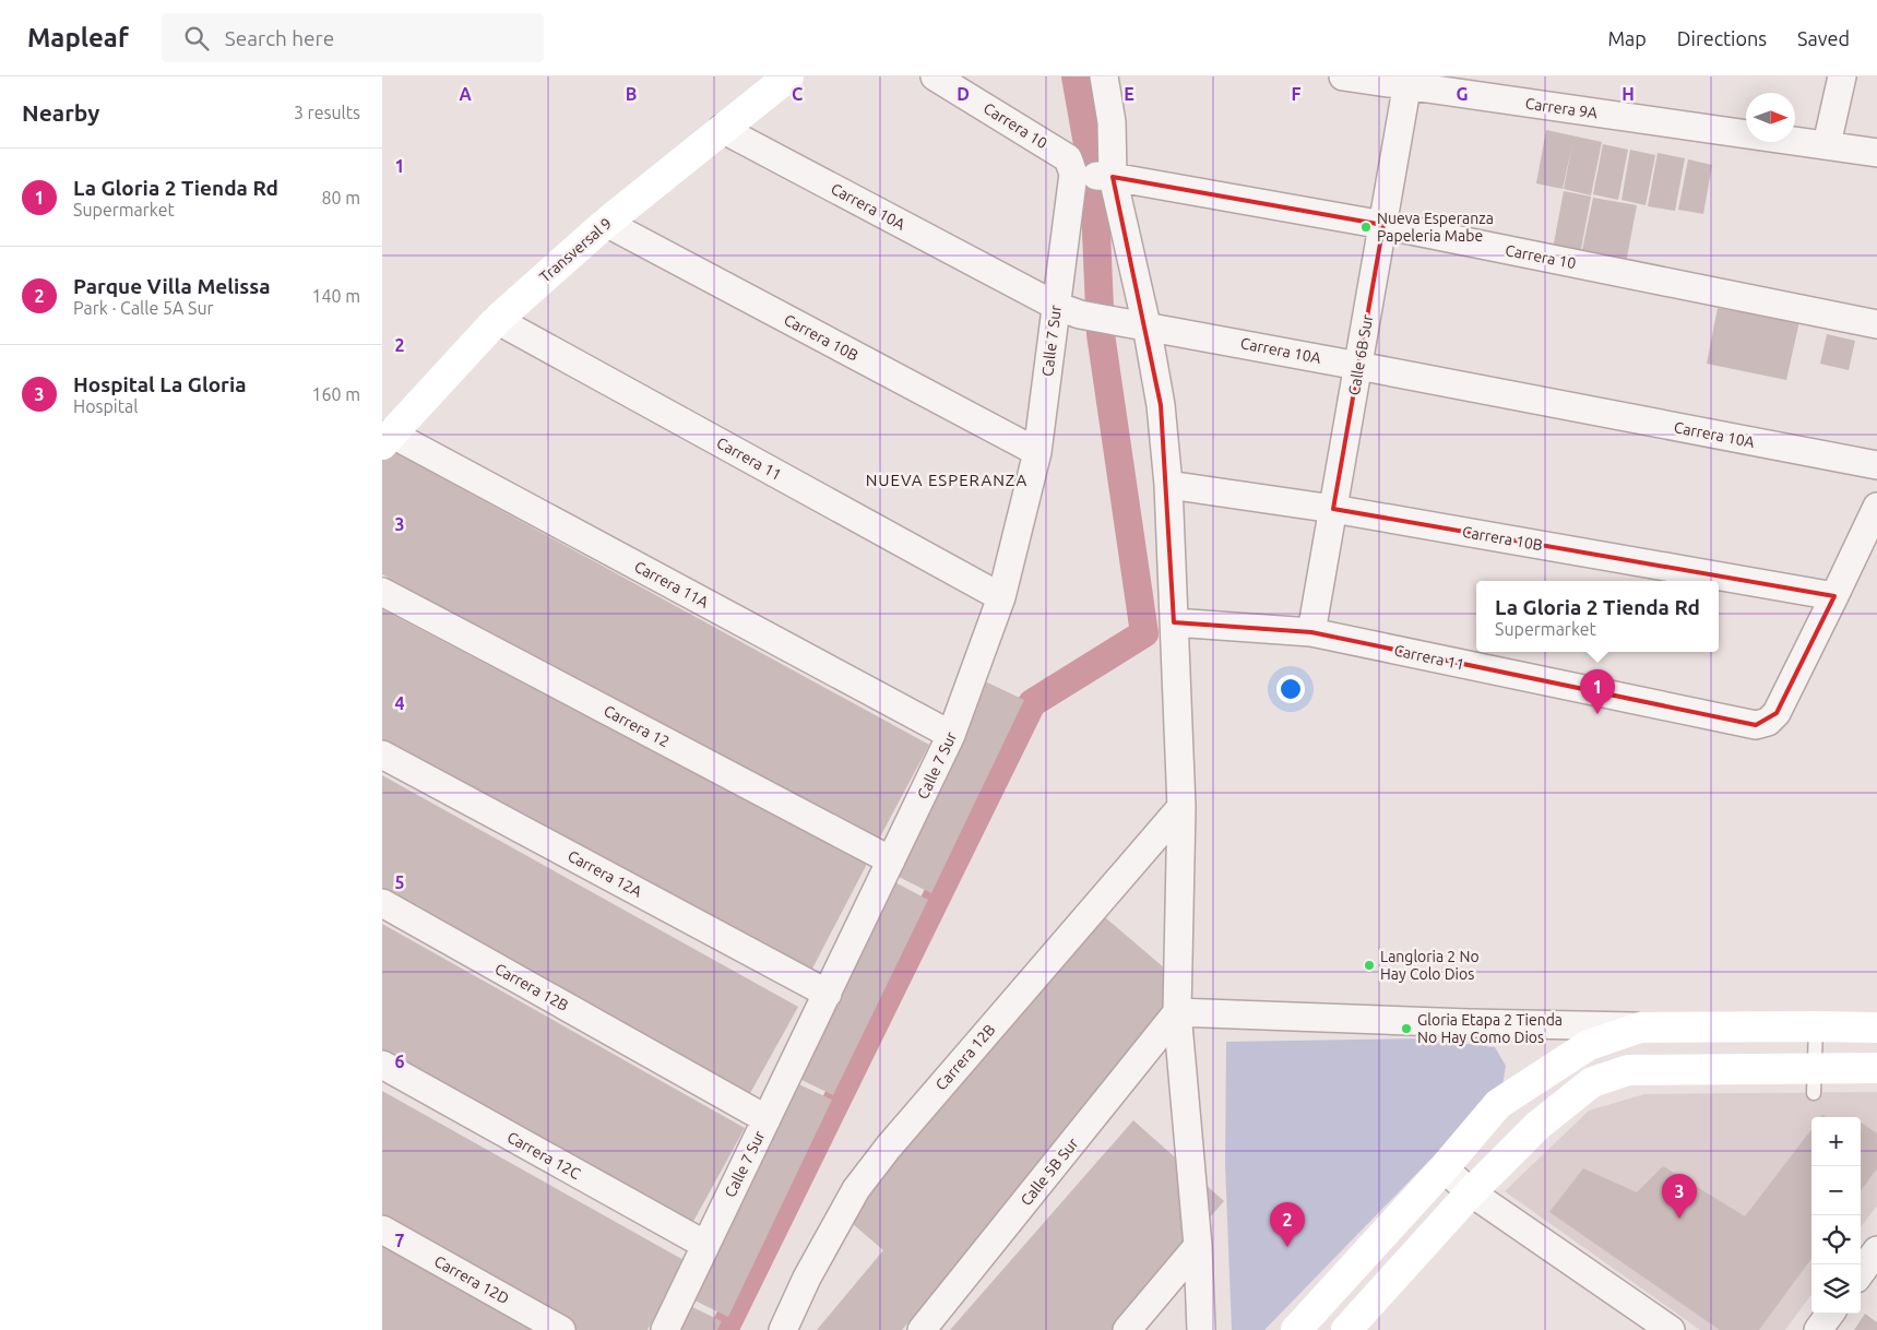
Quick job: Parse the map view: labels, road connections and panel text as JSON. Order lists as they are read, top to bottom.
{
  "streets": {
    "street": [
      "Carrera 9A",
      "Carrera 10",
      "Carrera 10A",
      "Transversal 9",
      "Carrera 10B",
      "Calle 7 Sur",
      "Calle 6B Sur",
      "Carrera 11",
      "Carrera 11A",
      "Carrera 12",
      "Carrera 12A",
      "Carrera 12B",
      "Carrera 12C",
      "Calle 5B Sur",
      "Carrera 12D"
    ]
  },
  "crossings": [
    ["Carrera 9A", "Calle 6B Sur"],
    ["Carrera 10", "Calle 7 Sur"],
    ["Carrera 10", "Calle 6B Sur"],
    ["Carrera 10A", "Transversal 9"],
    ["Carrera 10A", "Calle 7 Sur"],
    ["Carrera 10A", "Calle 6B Sur"],
    ["Transversal 9", "Carrera 10B"],
    ["Transversal 9", "Carrera 11"],
    ["Transversal 9", "Carrera 11A"],
    ["Carrera 10B", "Calle 7 Sur"],
    ["Carrera 10B", "Calle 6B Sur"],
    ["Carrera 10B", "Carrera 11"],
    ["Calle 7 Sur", "Carrera 11"],
    ["Calle 7 Sur", "Carrera 11A"],
    ["Calle 7 Sur", "Carrera 12"],
    ["Calle 7 Sur", "Carrera 12A"],
    ["Calle 7 Sur", "Carrera 12B"],
    ["Calle 7 Sur", "Carrera 12C"],
    ["Calle 7 Sur", "Calle 5B Sur"],
    ["Calle 6B Sur", "Carrera 11"]
  ],
  "districts": ["NUEVA ESPERANZA"],
  "places": ["Nueva Esperanza Papeleria Mabe", "Langloria 2 No Hay Colo Dios", "Gloria Etapa 2 Tienda No Hay Como Dios"],
  "north": "right",
  "page": {
    "header": "Mapleaf",
    "search": "Search here",
    "nav": ["Map", "Directions", "Saved"],
    "heading": ["Nearby", "3 results"],
    "list": [
      {
        "mark": "1",
        "name": "La Gloria 2 Tienda Rd",
        "note": "Supermarket",
        "value": "80 m"
      },
      {
        "mark": "2",
        "name": "Parque Villa Melissa",
        "note": "Park · Calle 5A Sur",
        "value": "140 m"
      },
      {
        "mark": "3",
        "name": "Hospital La Gloria",
        "note": "Hospital",
        "value": "160 m"
      }
    ],
    "popup": ["La Gloria 2 Tienda Rd", "Supermarket"],
    "pins": ["1", "3", "2"],
    "map_buttons": ["+", "−"]
  },
  "grid": {
    "columns": [
      "A",
      "B",
      "C",
      "D",
      "E",
      "F",
      "G",
      "H"
    ],
    "rows": [
      "1",
      "2",
      "3",
      "4",
      "5",
      "6",
      "7"
    ]
  }
}
